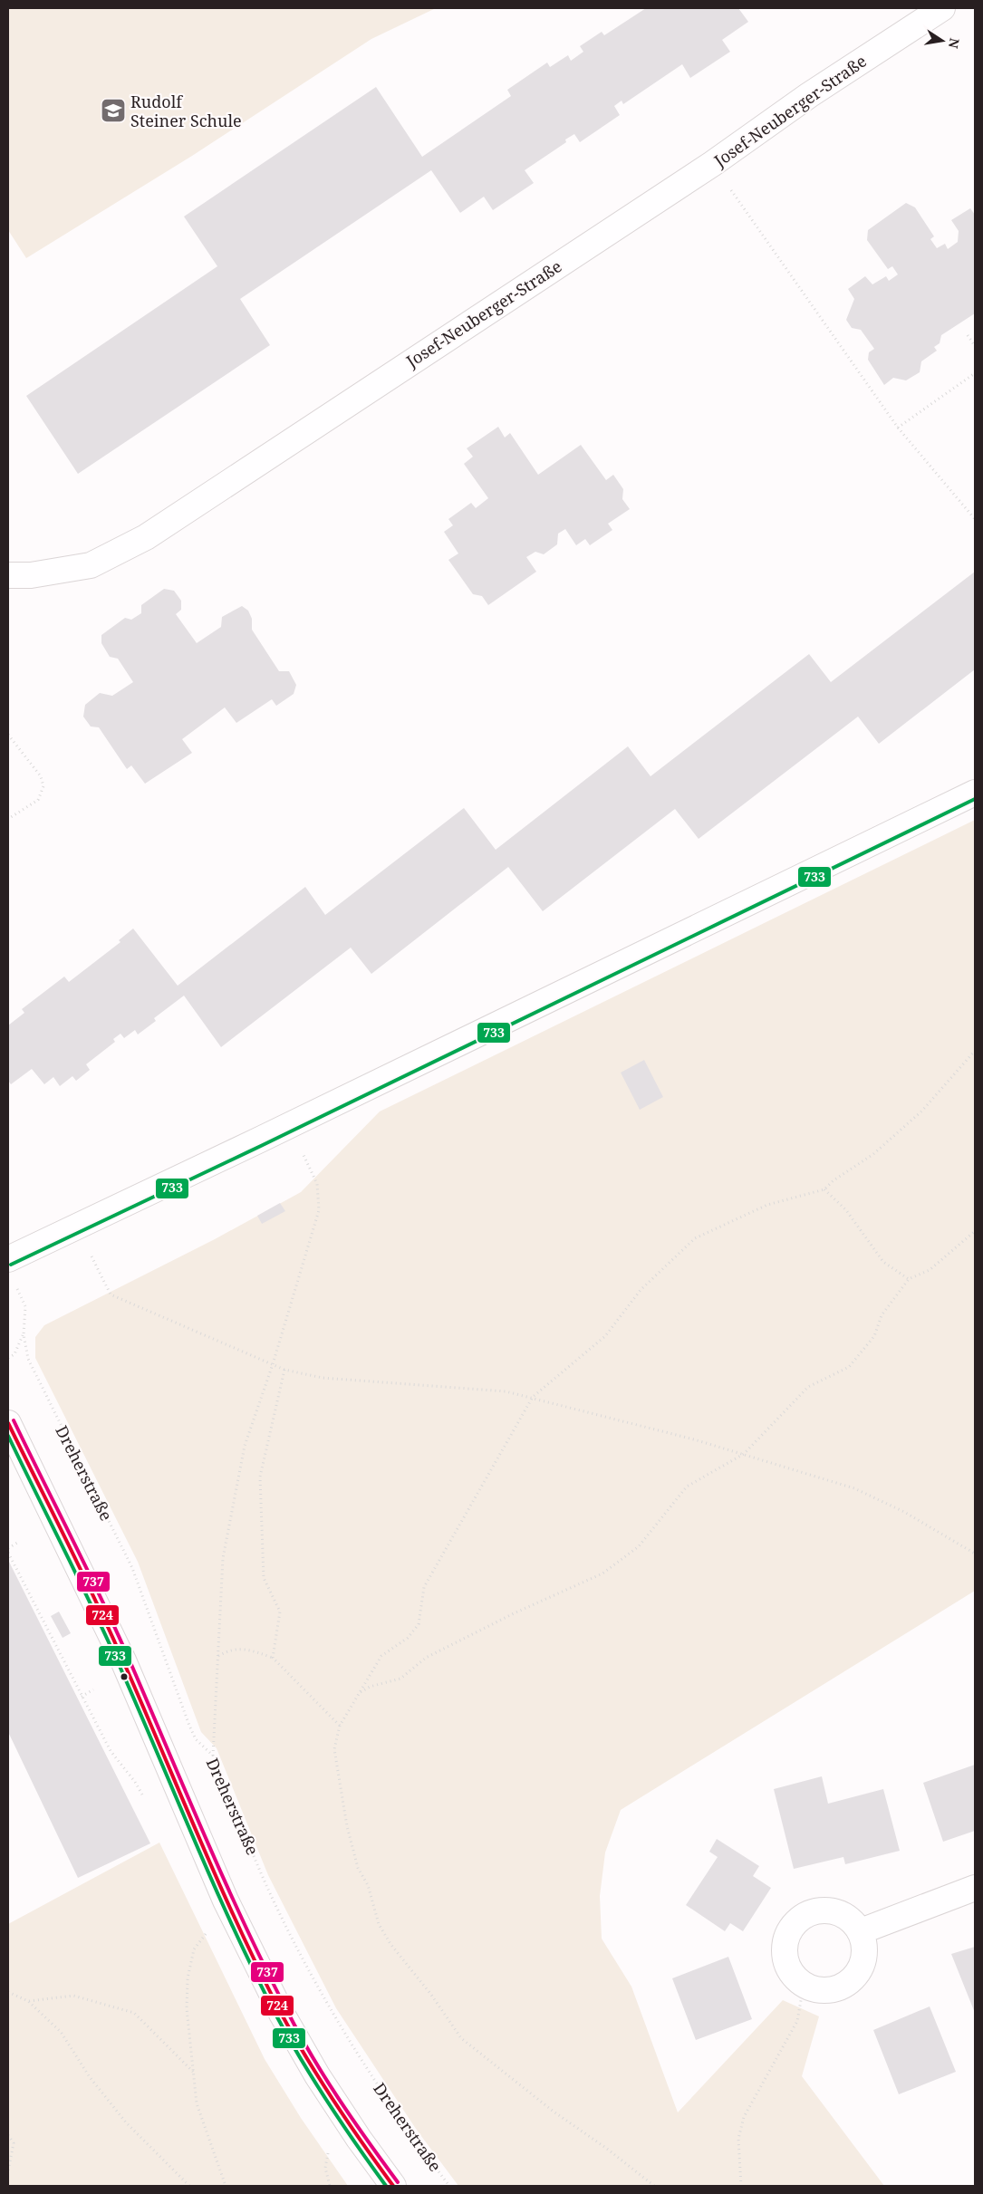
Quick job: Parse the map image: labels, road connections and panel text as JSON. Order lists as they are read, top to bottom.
{
  "streets": {
    "main road": ["Josef-Neuberger-Straße"],
    "path": ["Dreherstraße"]
  },
  "places": {
    "school or university": ["Rudolf Steiner Schule"]
  },
  "lines": ["transit line 733", "transit line 737", "transit line 724"],
  "north": "right"
}
